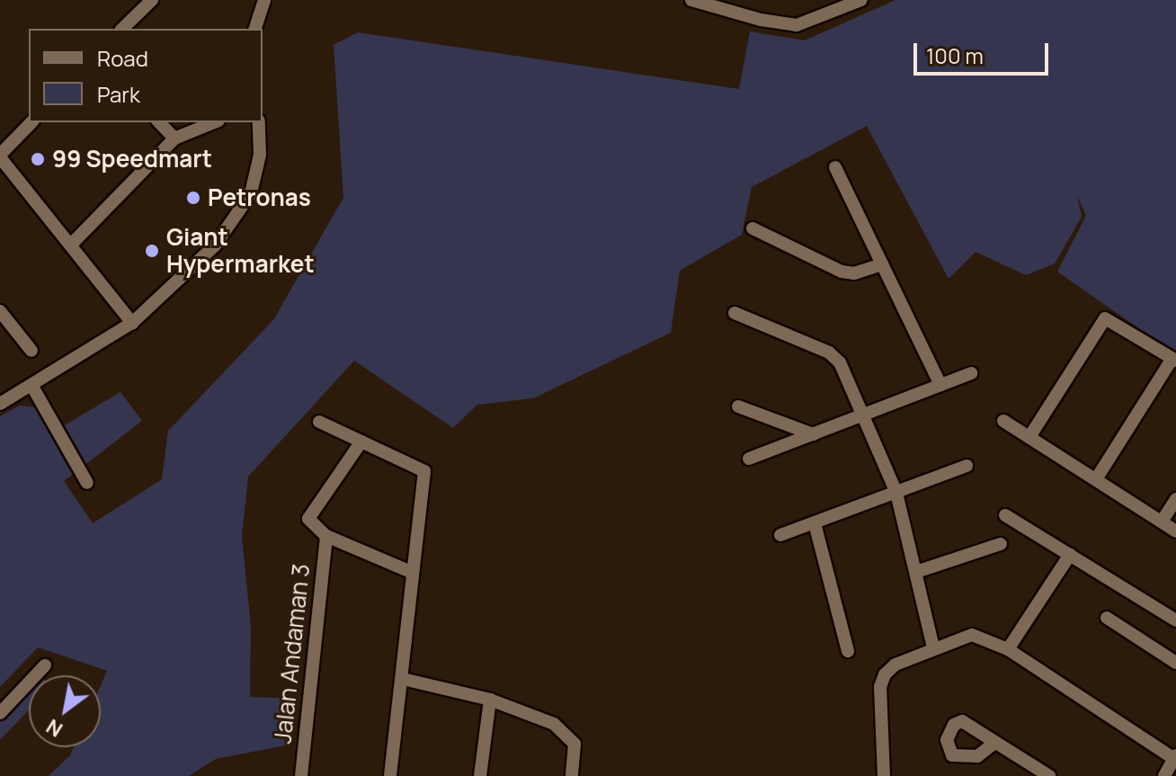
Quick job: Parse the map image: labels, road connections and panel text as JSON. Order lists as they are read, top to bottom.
{
  "streets": {
    "street": ["Jalan Andaman 3"]
  },
  "places": ["99 Speedmart", "Petronas", "Giant Hypermarket"],
  "legend": ["Road", "Park"],
  "scale_bar": "100 m",
  "north": "bottom left"
}
